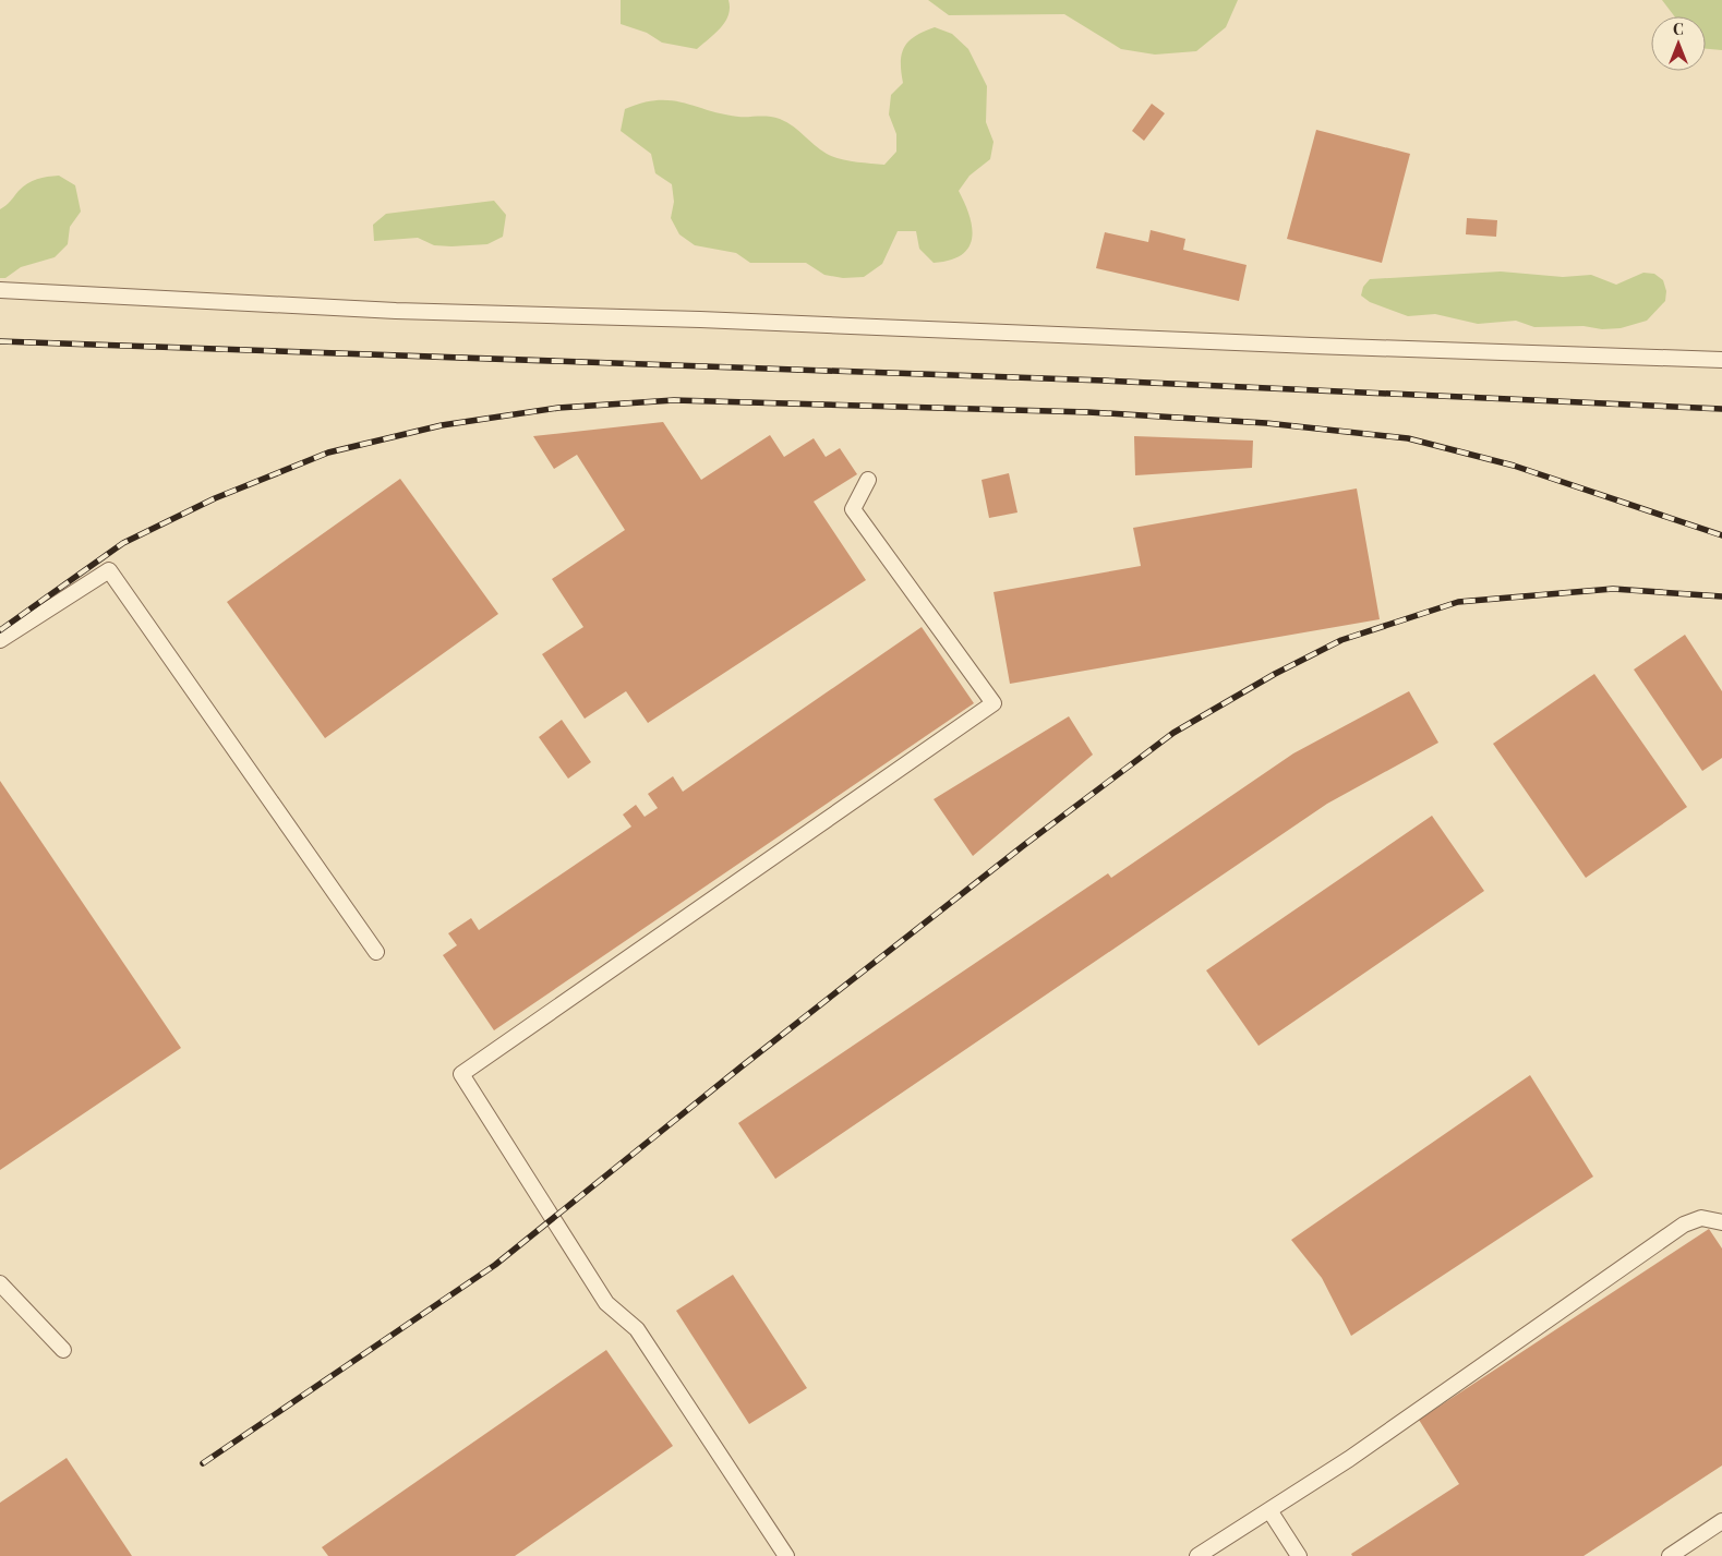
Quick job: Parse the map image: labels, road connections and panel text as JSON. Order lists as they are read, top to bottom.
{
  "north": "top"
}
